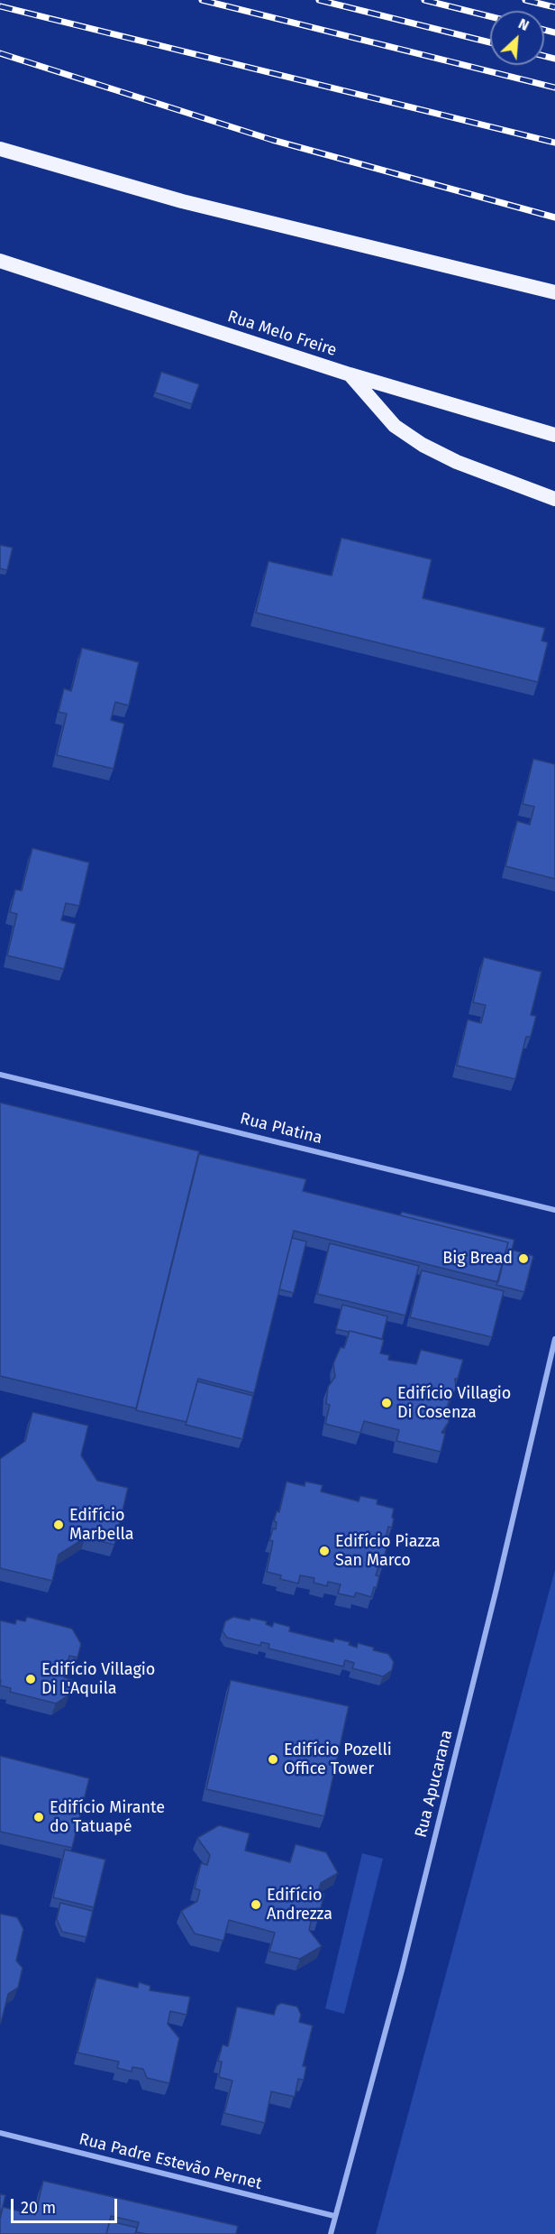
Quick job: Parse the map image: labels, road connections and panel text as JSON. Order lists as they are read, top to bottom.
{
  "streets": {
    "highway": ["Rua Melo Freire"],
    "street": ["Rua Platina", "Rua Apucarana", "Rua Padre Estevão Pernet"]
  },
  "crossings": [
    ["Rua Apucarana", "Rua Padre Estevão Pernet"]
  ],
  "places": [
    "Big Bread",
    "Edifício Villagio Di Cosenza",
    "Edifício Marbella",
    "Edifício Piazza San Marco",
    "Edifício Villagio Di L'Aquila",
    "Edifício Pozelli Office Tower",
    "Edifício Mirante do Tatuapé",
    "Edifício Andrezza"
  ],
  "scale_bar": "20 m",
  "north": "top right"
}
